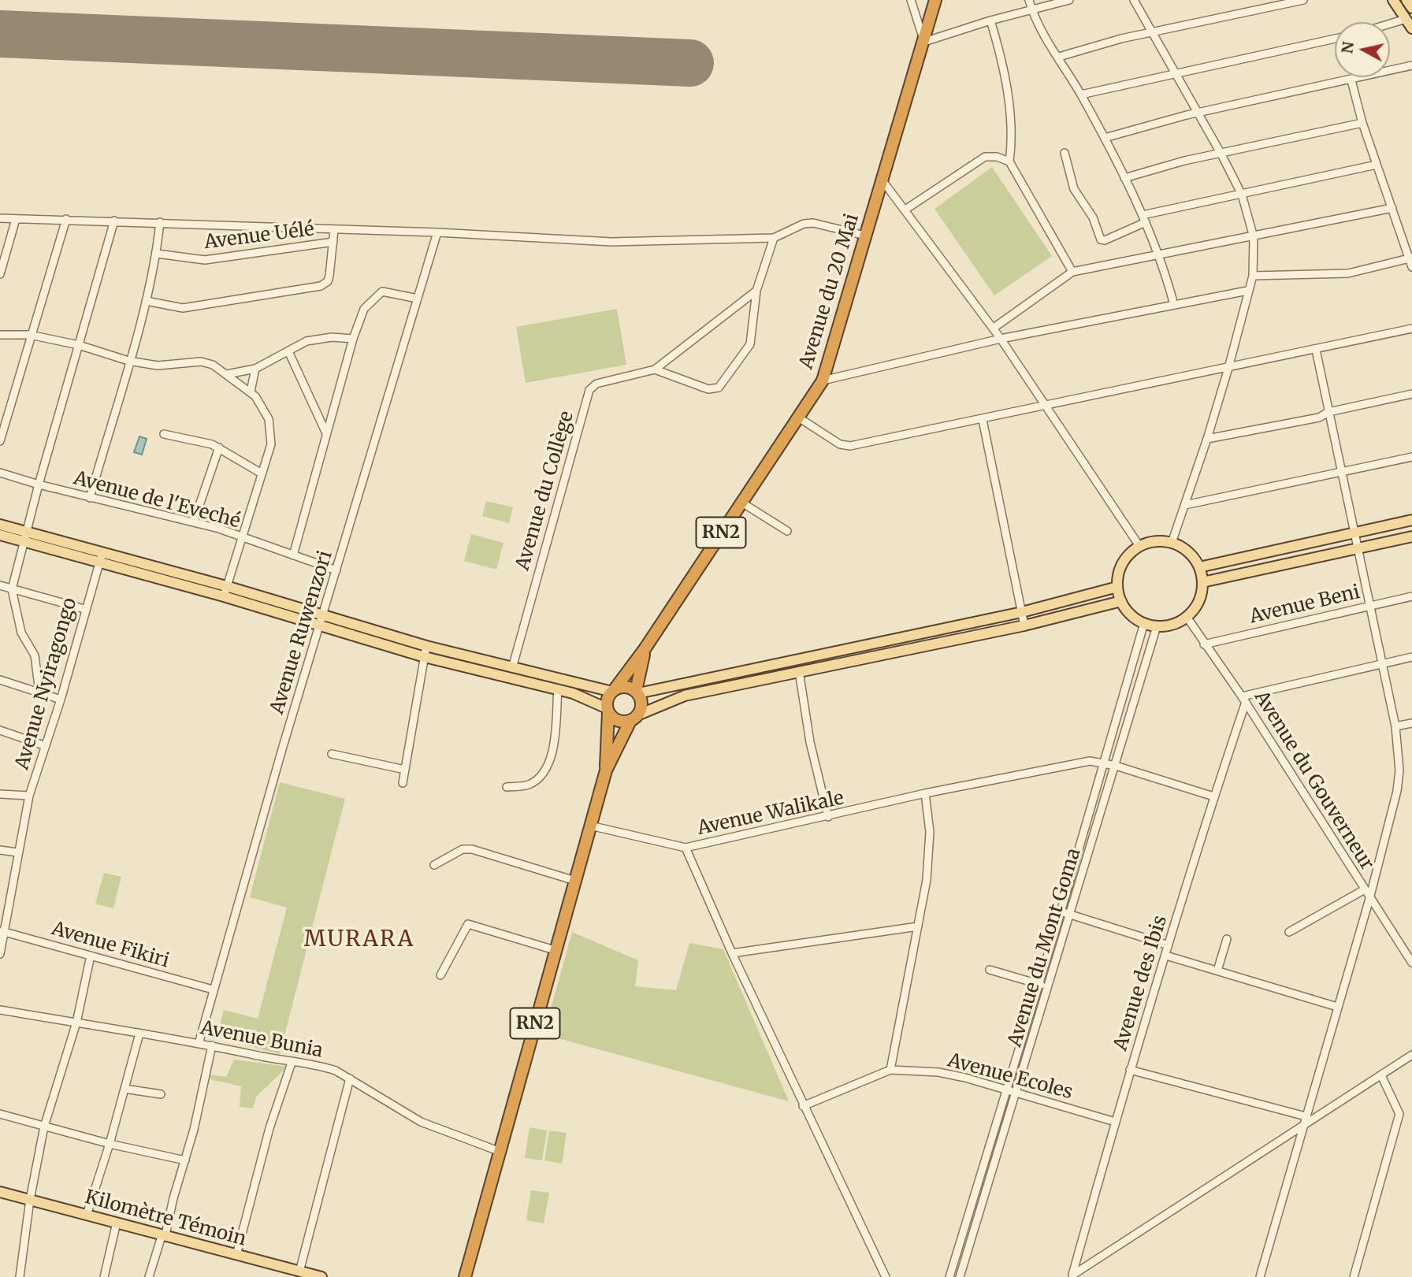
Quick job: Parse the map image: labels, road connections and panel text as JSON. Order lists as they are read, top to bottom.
{
  "streets": {
    "highway": ["Avenue du 20 Mai", "RN2"],
    "main road": ["Kilomètre Témoin"],
    "street": [
      "Avenue Uélé",
      "Avenue du Collège",
      "Avenue de l'Eveché",
      "Avenue Beni",
      "Avenue Ruwenzori",
      "Avenue Nyiragongo",
      "Avenue du Gouverneur",
      "Avenue Walikale",
      "Avenue Fikiri",
      "Avenue du Mont Goma",
      "Avenue des Ibis",
      "Avenue Bunia",
      "Avenue Ecoles"
    ]
  },
  "crossings": [
    ["Avenue du 20 Mai", "RN2"],
    ["Avenue de l'Eveché", "Avenue Ruwenzori"],
    ["RN2", "Avenue Walikale"],
    ["RN2", "Avenue Bunia"],
    ["Avenue Beni", "Avenue du Gouverneur"],
    ["Avenue Ruwenzori", "Avenue Fikiri"],
    ["Avenue Ruwenzori", "Avenue Bunia"],
    ["Avenue Nyiragongo", "Avenue Fikiri"],
    ["Avenue du Gouverneur", "Avenue du Mont Goma"],
    ["Avenue du Gouverneur", "Avenue des Ibis"],
    ["Avenue Walikale", "Avenue du Mont Goma"],
    ["Avenue Walikale", "Avenue des Ibis"],
    ["Avenue du Mont Goma", "Avenue Ecoles"],
    ["Avenue des Ibis", "Avenue Ecoles"]
  ],
  "districts": ["MURARA"],
  "north": "left"
}
